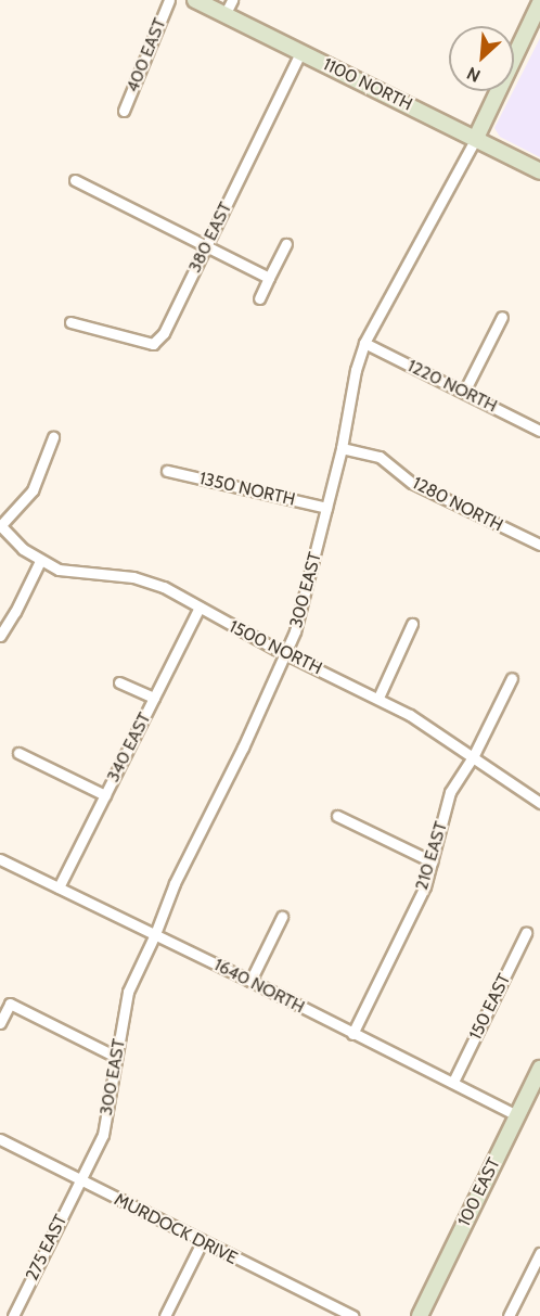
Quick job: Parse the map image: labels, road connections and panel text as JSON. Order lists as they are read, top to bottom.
{
  "streets": {
    "street": [
      "400 EAST",
      "1100 NORTH",
      "380 EAST",
      "1220 NORTH",
      "1350 NORTH",
      "1280 NORTH",
      "300 EAST",
      "1500 NORTH",
      "340 EAST",
      "210 EAST",
      "1640 NORTH",
      "150 EAST",
      "100 EAST",
      "MURDOCK DRIVE",
      "275 EAST"
    ]
  },
  "crossings": [
    ["1100 NORTH", "380 EAST"],
    ["1100 NORTH", "300 EAST"],
    ["1220 NORTH", "300 EAST"],
    ["1350 NORTH", "300 EAST"],
    ["1280 NORTH", "300 EAST"],
    ["300 EAST", "1500 NORTH"],
    ["300 EAST", "1640 NORTH"],
    ["300 EAST", "MURDOCK DRIVE"],
    ["300 EAST", "275 EAST"],
    ["1500 NORTH", "340 EAST"],
    ["1500 NORTH", "210 EAST"],
    ["340 EAST", "1640 NORTH"],
    ["210 EAST", "1640 NORTH"],
    ["1640 NORTH", "150 EAST"],
    ["1640 NORTH", "100 EAST"],
    ["MURDOCK DRIVE", "275 EAST"]
  ],
  "north": "bottom left"
}
